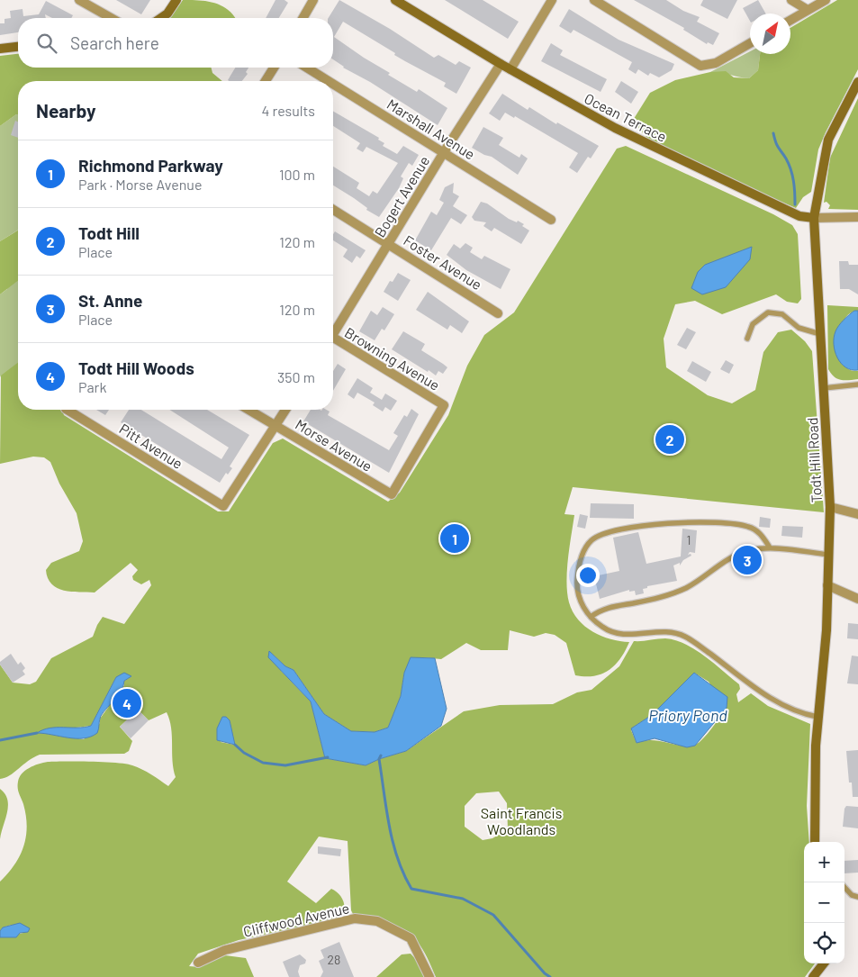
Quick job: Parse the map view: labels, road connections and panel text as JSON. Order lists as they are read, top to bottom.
{
  "streets": {
    "street": [
      "Ocean Terrace",
      "Marshall Avenue",
      "Bogert Avenue",
      "Foster Avenue",
      "Browning Avenue",
      "Morse Avenue",
      "Pitt Avenue",
      "Todt Hill Road",
      "Cliffwood Avenue"
    ]
  },
  "crossings": [
    ["Ocean Terrace", "Bogert Avenue"],
    ["Ocean Terrace", "Todt Hill Road"],
    ["Marshall Avenue", "Bogert Avenue"],
    ["Bogert Avenue", "Foster Avenue"],
    ["Browning Avenue", "Morse Avenue"],
    ["Morse Avenue", "Pitt Avenue"]
  ],
  "water": ["Priory Pond"],
  "parks": ["Saint Francis Woodlands"],
  "house_numbers": ["1", "28"],
  "north": "top right",
  "page": {
    "search": "Search here",
    "heading": ["Nearby", "4 results"],
    "list": [
      {
        "mark": "1",
        "name": "Richmond Parkway",
        "note": "Park · Morse Avenue",
        "value": "100 m"
      },
      {
        "mark": "2",
        "name": "Todt Hill",
        "note": "Place",
        "value": "120 m"
      },
      {
        "mark": "3",
        "name": "St. Anne",
        "note": "Place",
        "value": "120 m"
      },
      {
        "mark": "4",
        "name": "Todt Hill Woods",
        "note": "Park",
        "value": "350 m"
      }
    ],
    "pins": [
      "2",
      "1",
      "3",
      "4"
    ],
    "map_buttons": ["+", "−"]
  }
}
